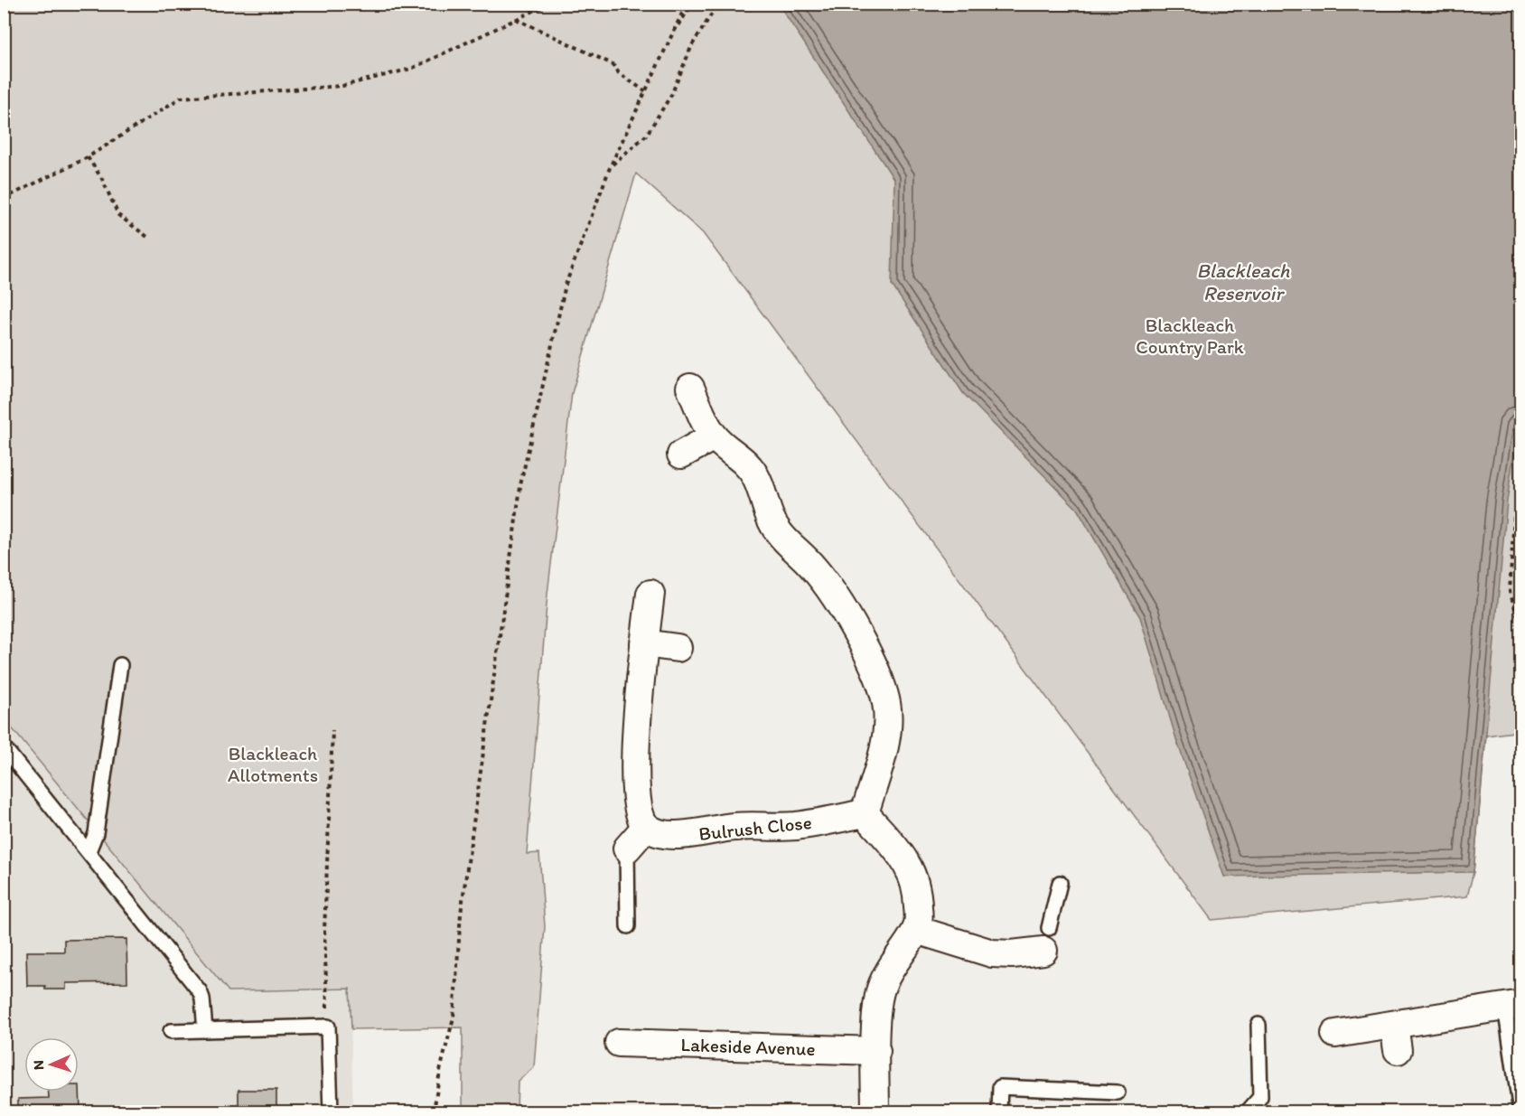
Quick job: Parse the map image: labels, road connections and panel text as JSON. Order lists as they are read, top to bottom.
{
  "streets": {
    "street": ["Bulrush Close", "Lakeside Avenue"]
  },
  "water": ["Blackleach Reservoir"],
  "parks": ["Blackleach Country Park", "Blackleach Allotments"],
  "north": "left"
}
